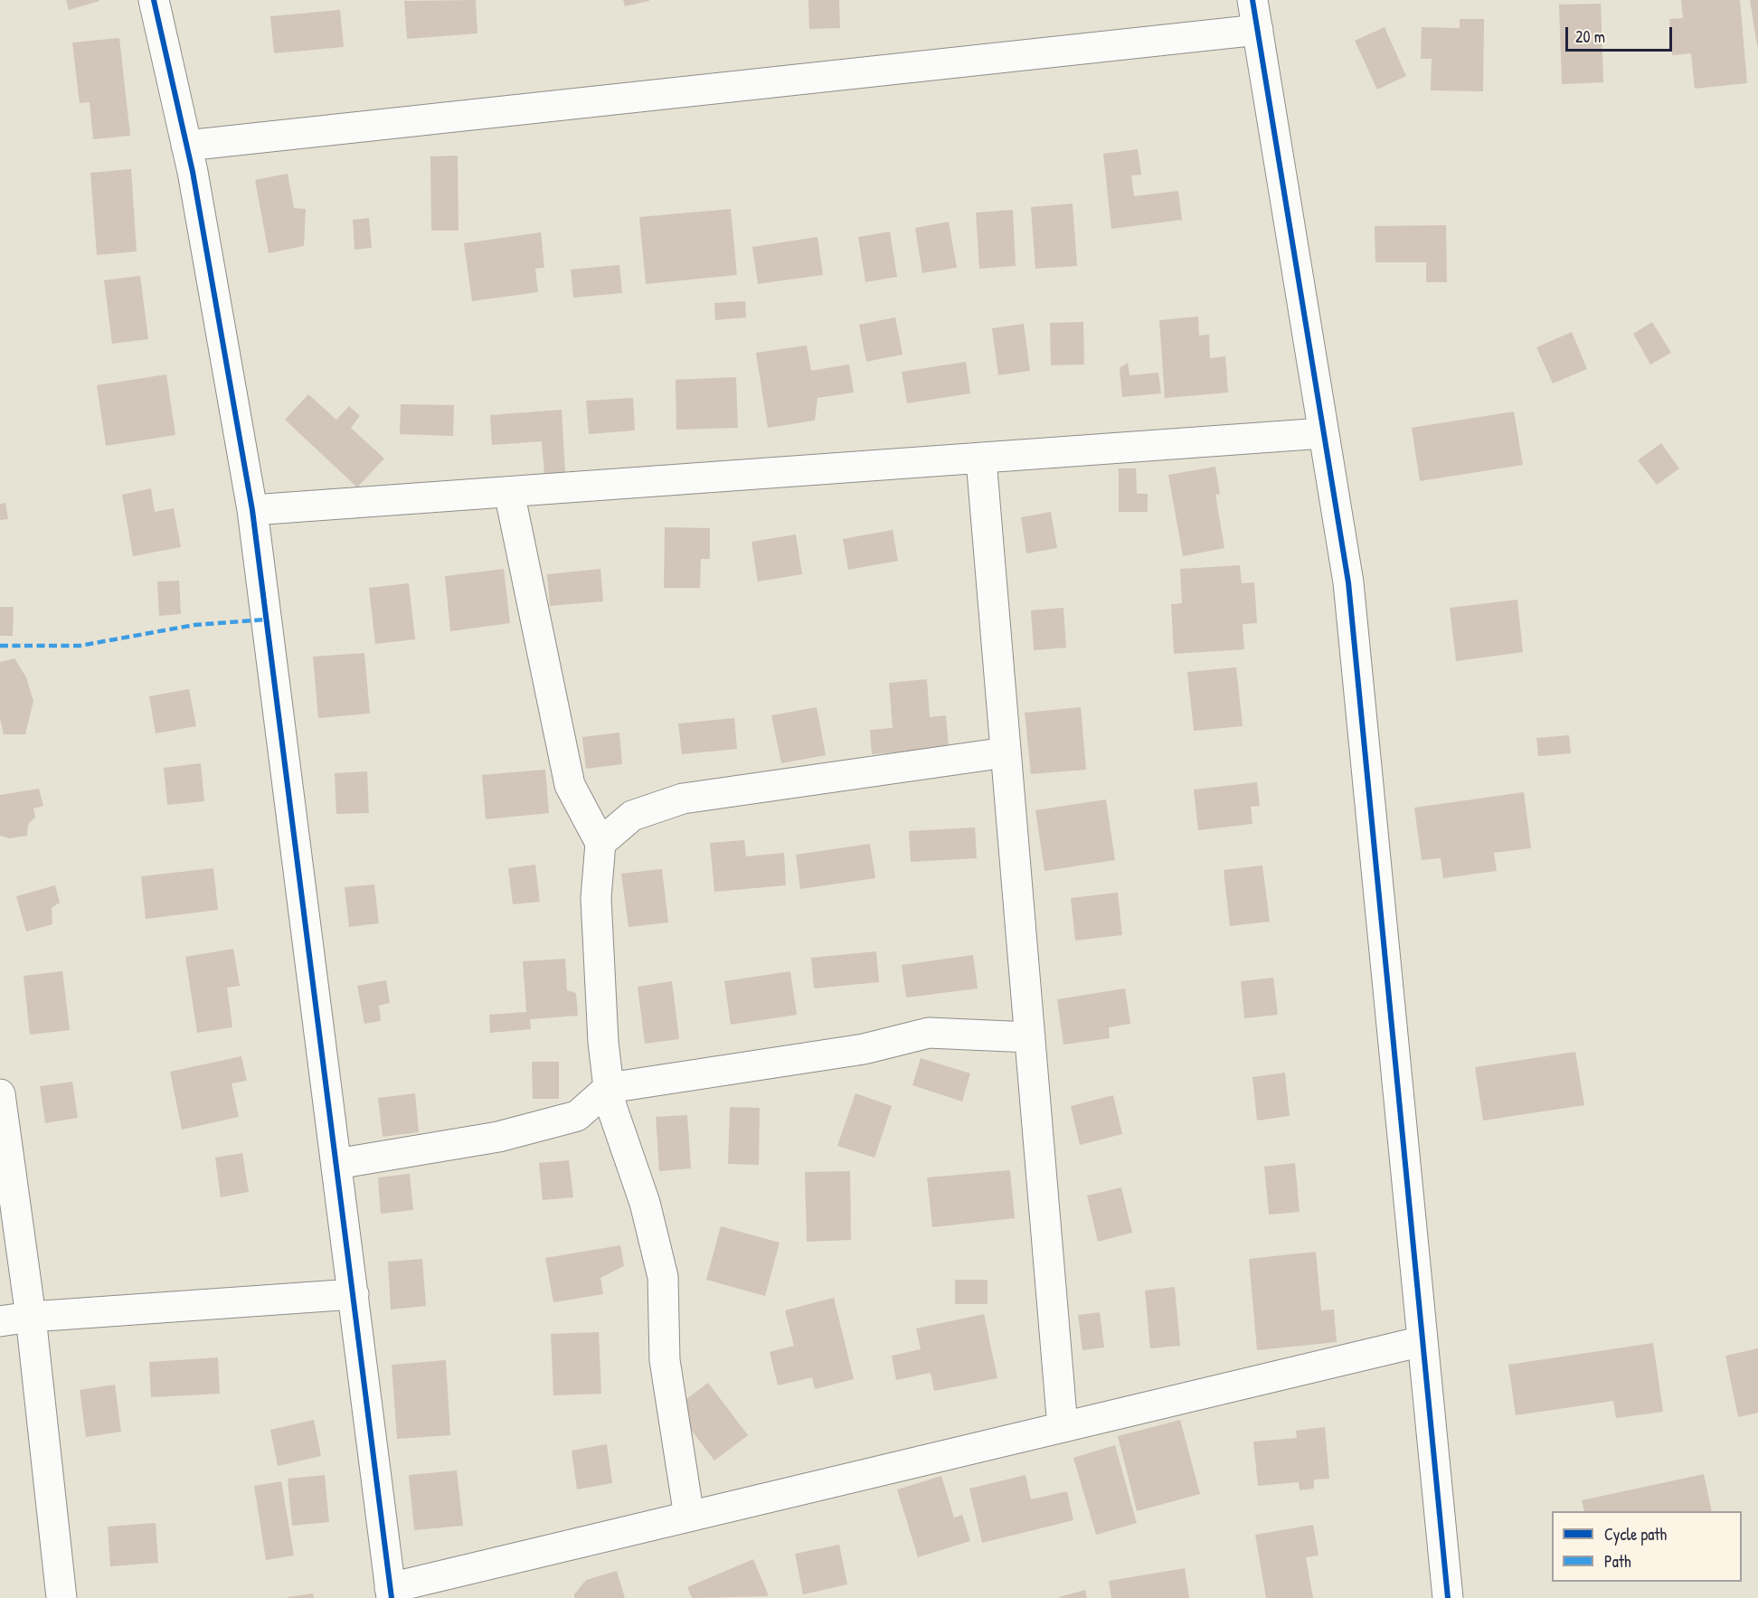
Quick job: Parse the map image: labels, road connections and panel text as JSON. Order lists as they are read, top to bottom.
{
  "legend": ["Cycle path", "Path"],
  "scale_bar": "20 m"
}
